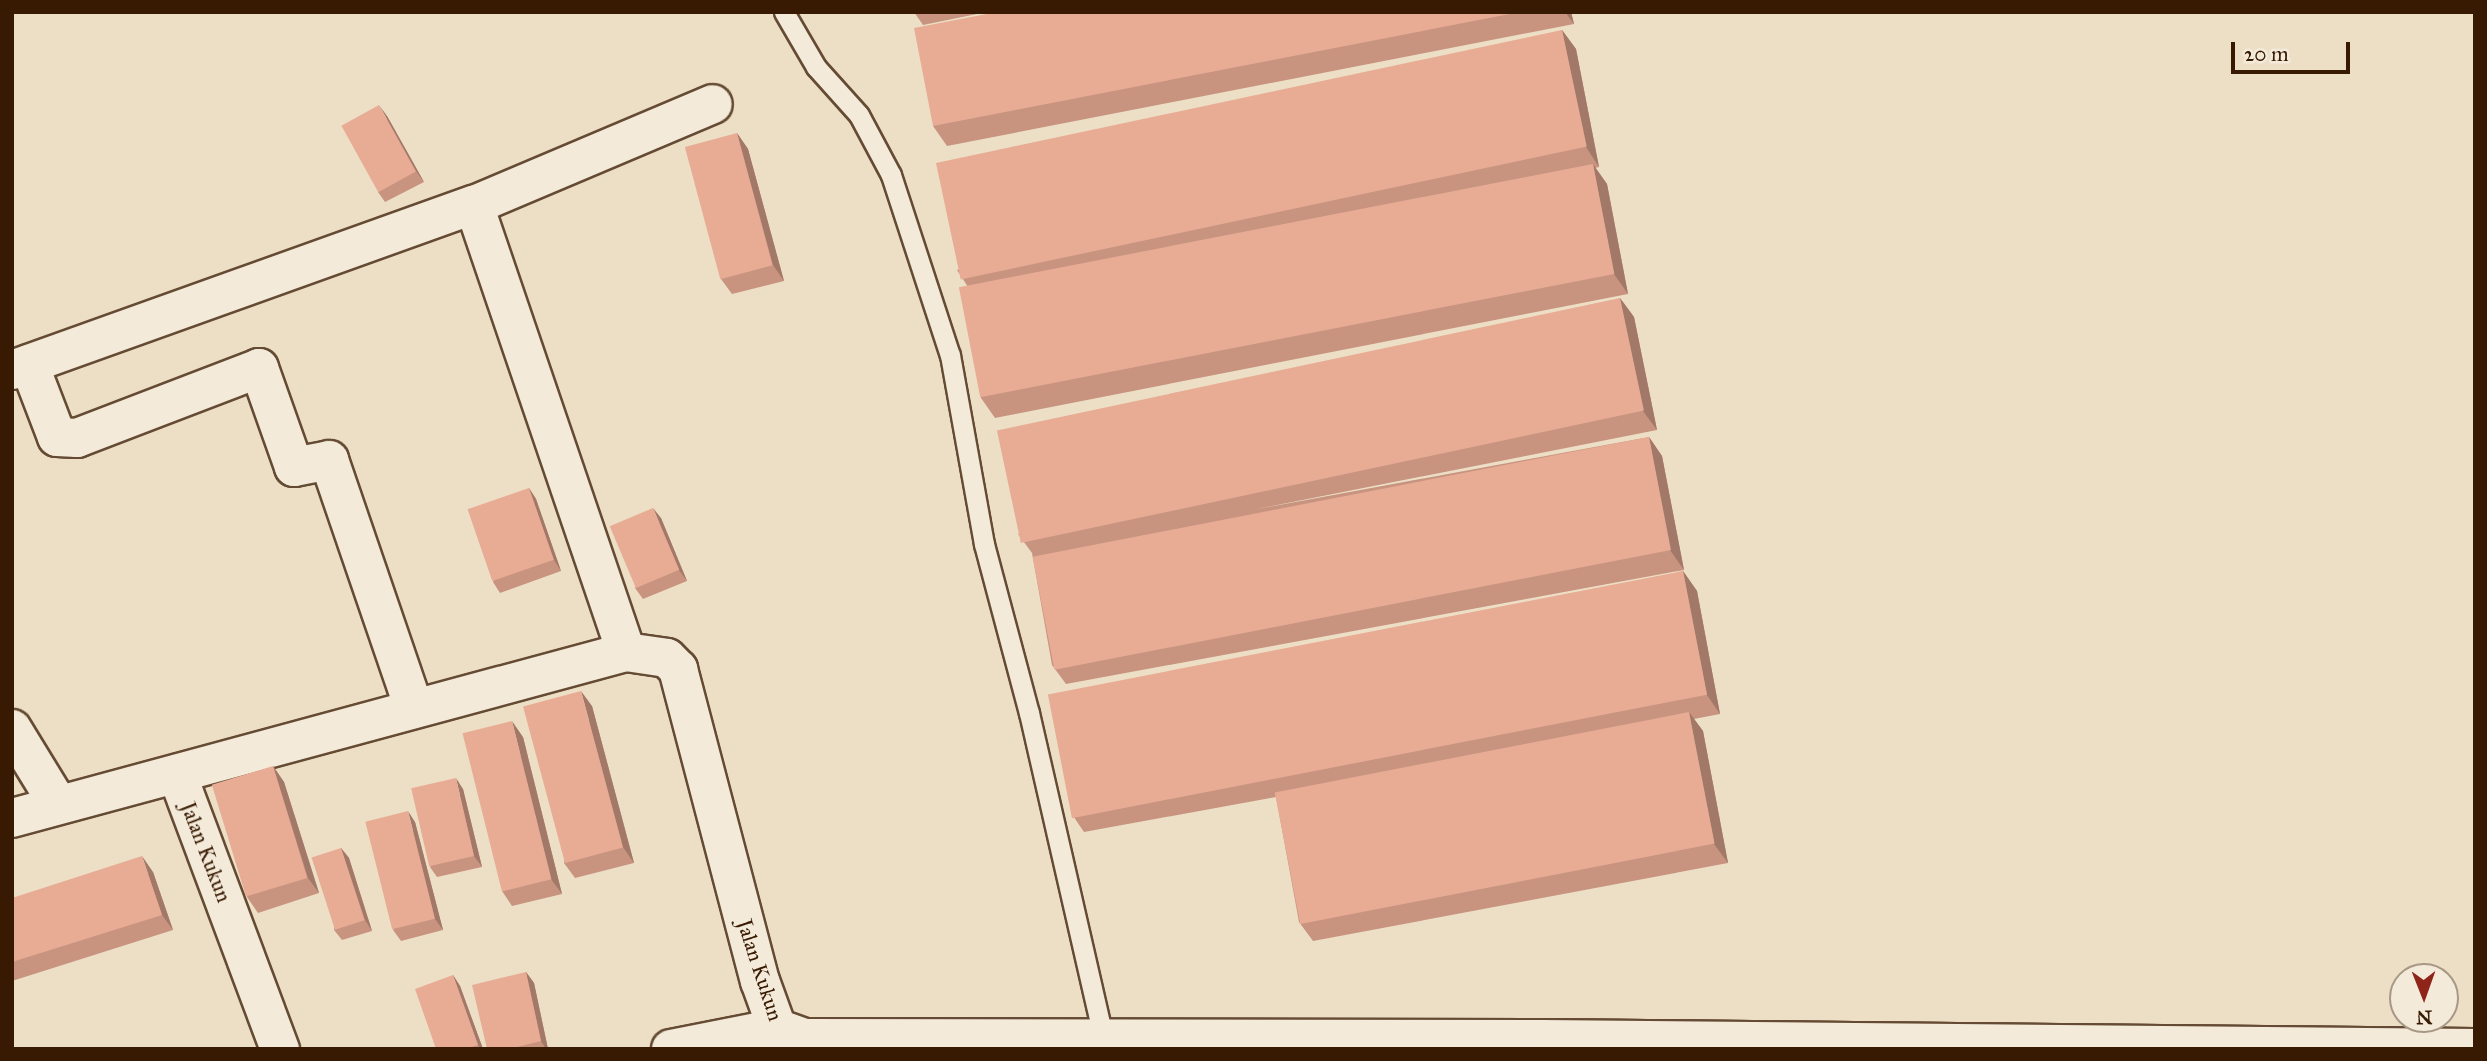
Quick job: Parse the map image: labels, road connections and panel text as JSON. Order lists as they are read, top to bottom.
{
  "streets": {
    "street": ["Jalan Kukun"]
  },
  "scale_bar": "20 m",
  "north": "bottom"
}
